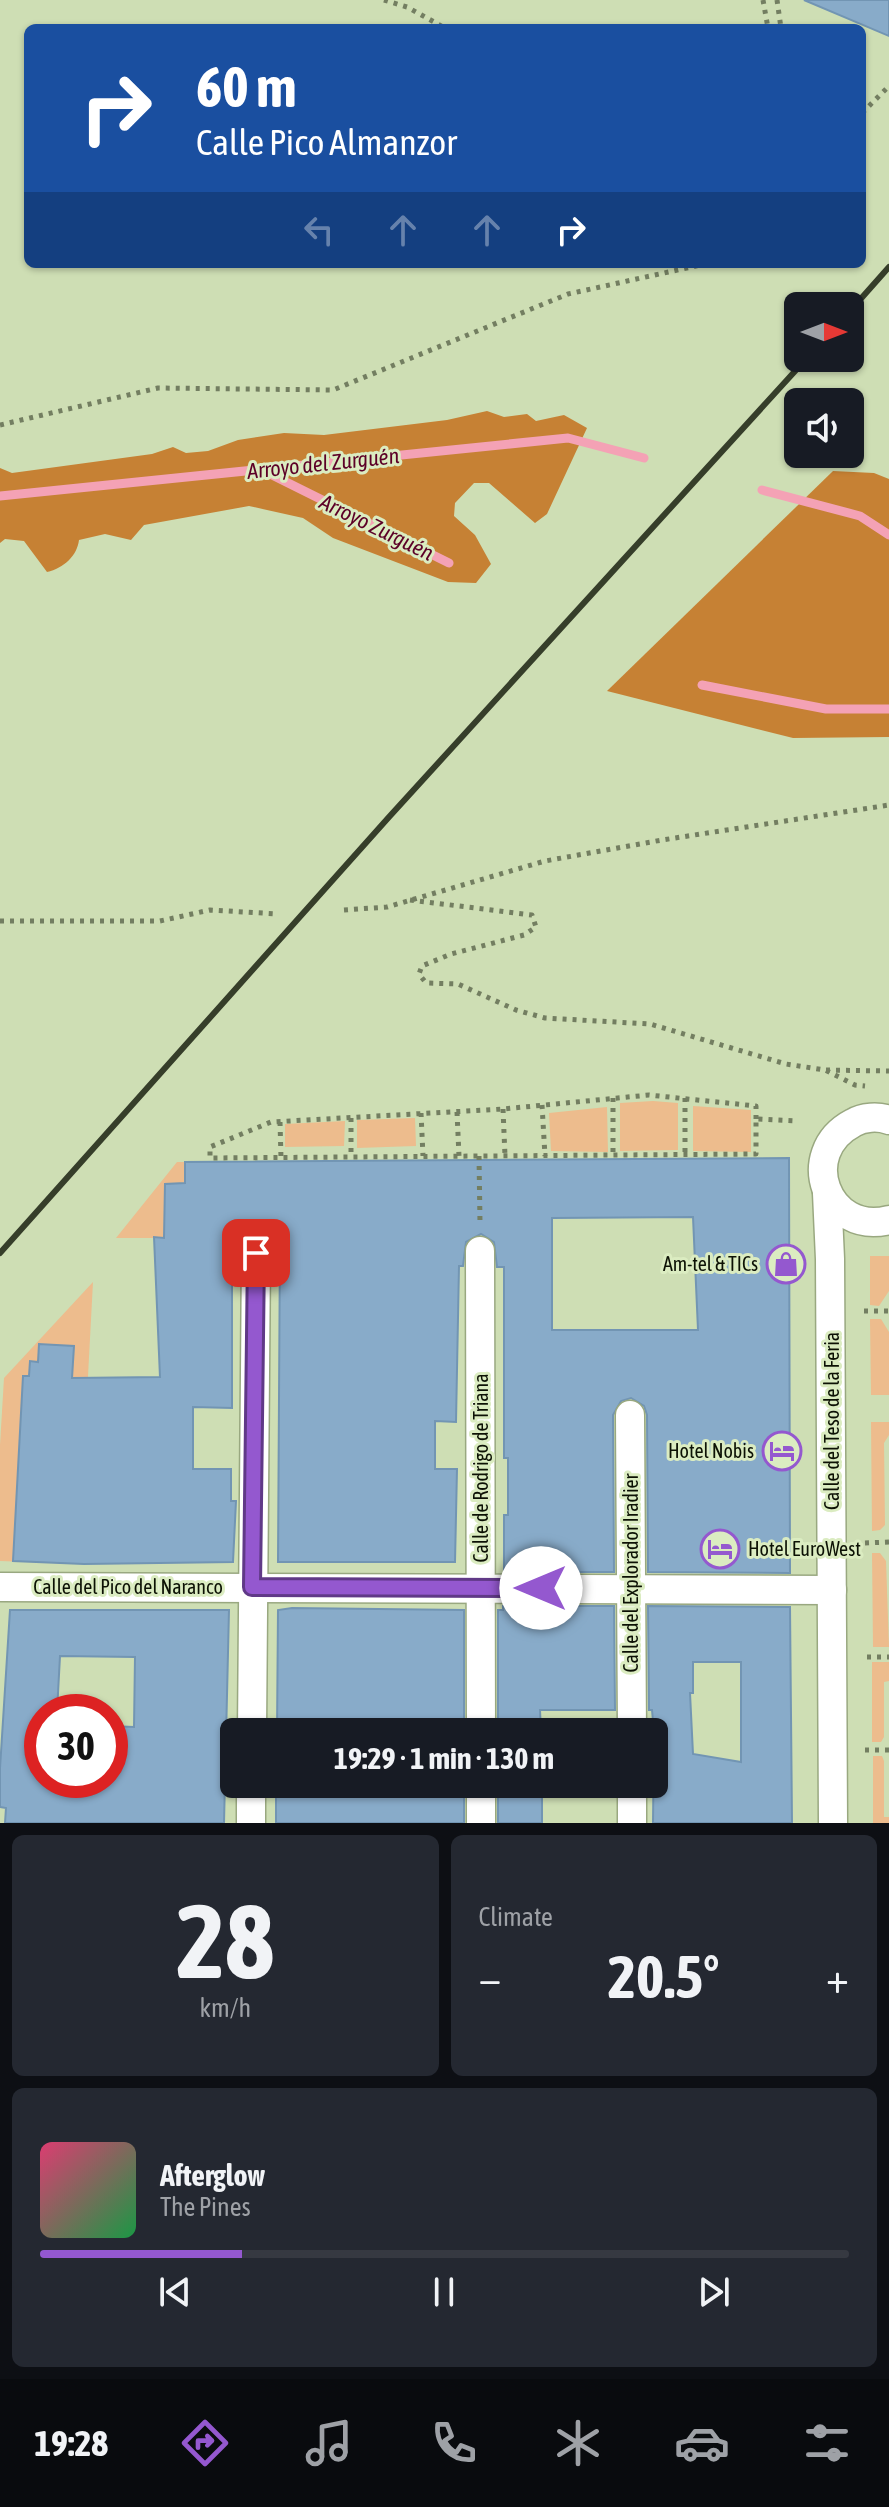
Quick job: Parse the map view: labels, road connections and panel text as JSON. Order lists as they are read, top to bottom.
{
  "streets": {
    "street": [
      "Calle del Teso de la Feria",
      "Calle de Rodrigo de Triana",
      "Calle del Explorador Iradier",
      "Calle del Pico del Naranco"
    ]
  },
  "crossings": [
    ["Calle del Teso de la Feria", "Calle del Pico del Naranco"],
    ["Calle de Rodrigo de Triana", "Calle del Pico del Naranco"],
    ["Calle del Explorador Iradier", "Calle del Pico del Naranco"]
  ],
  "water": ["Arroyo del Zurguén", "Arroyo Zurguén"],
  "places": {
    "shop": ["Am-tel & TICs"],
    "hotel": ["Hotel Nobis", "Hotel EuroWest"]
  },
  "north": "right",
  "page": {
    "turn": ["60 m", "Calle Pico Almanzor"],
    "limit": "30",
    "trip": "19:29 · 1 min · 130 m",
    "tile": [
      ["28", "km/h"],
      "Climate"
    ],
    "heat": ["−", "20.5°", "+"],
    "song": ["Afterglow", "The Pines"],
    "tabs": "19:28"
  }
}
